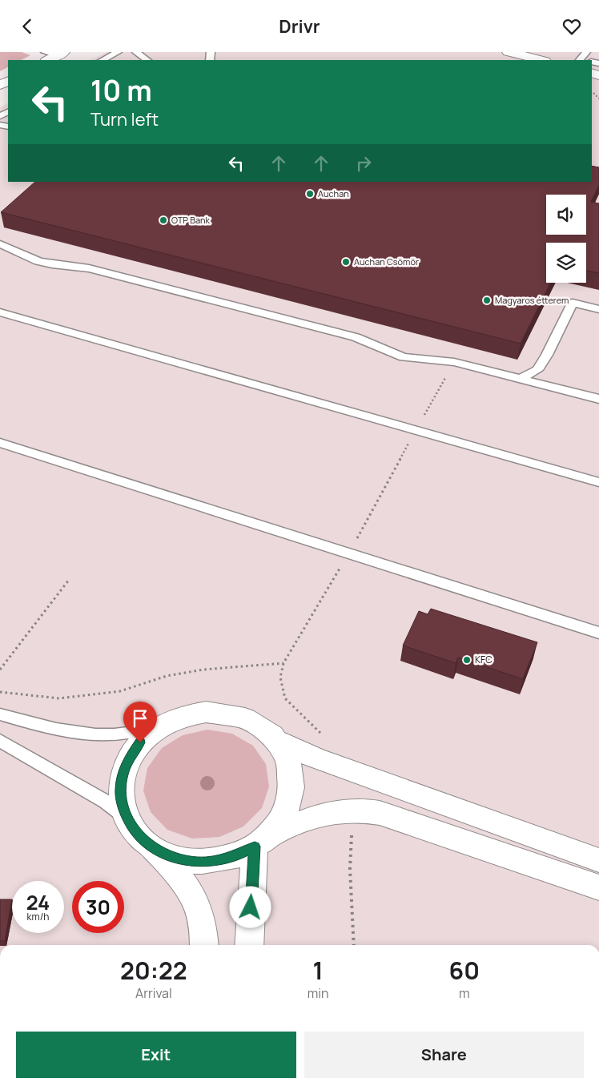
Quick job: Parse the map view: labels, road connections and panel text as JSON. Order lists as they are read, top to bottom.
{
  "places": [
    "Auchan",
    "OTP Bank",
    "Auchan Csömör",
    "Magyaros étterem",
    "KFC"
  ],
  "page": {
    "header": "Drivr",
    "turn": ["10 m", "Turn left"],
    "speed": "24 km/h",
    "limit": "30",
    "eta": [
      "20:22",
      "Arrival",
      "1",
      "min",
      "60",
      "m"
    ],
    "buttons": ["Exit", "Share"]
  }
}
